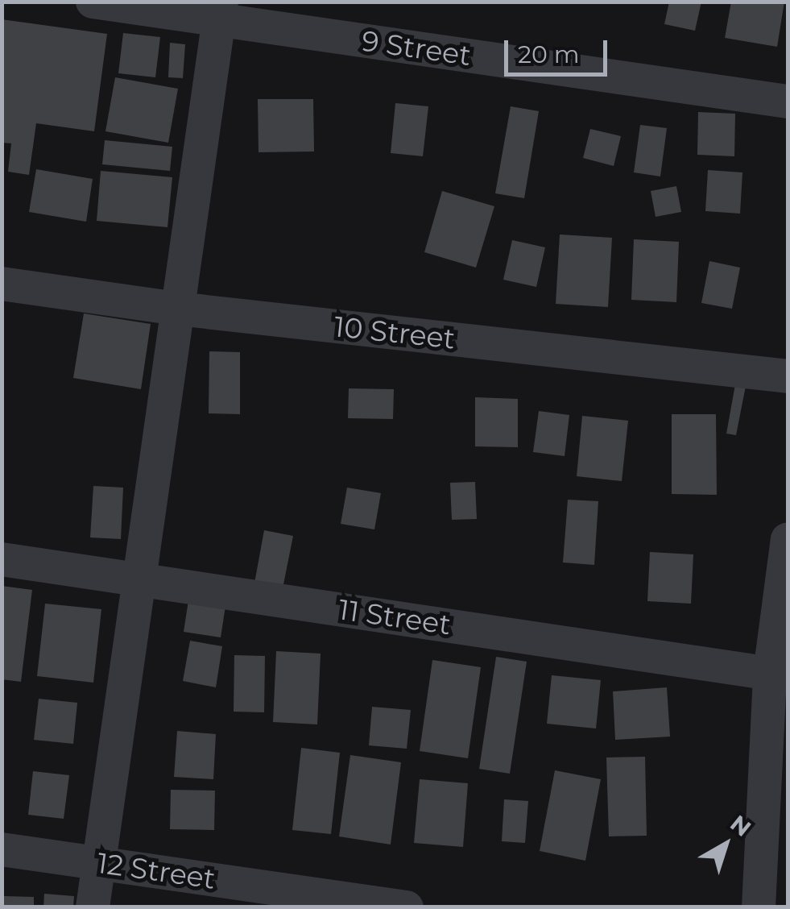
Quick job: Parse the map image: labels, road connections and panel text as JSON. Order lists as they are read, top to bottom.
{
  "streets": {
    "street": [
      "9 Street",
      "10 Street",
      "11 Street",
      "12 Street"
    ]
  },
  "scale_bar": "20 m",
  "north": "top right"
}
